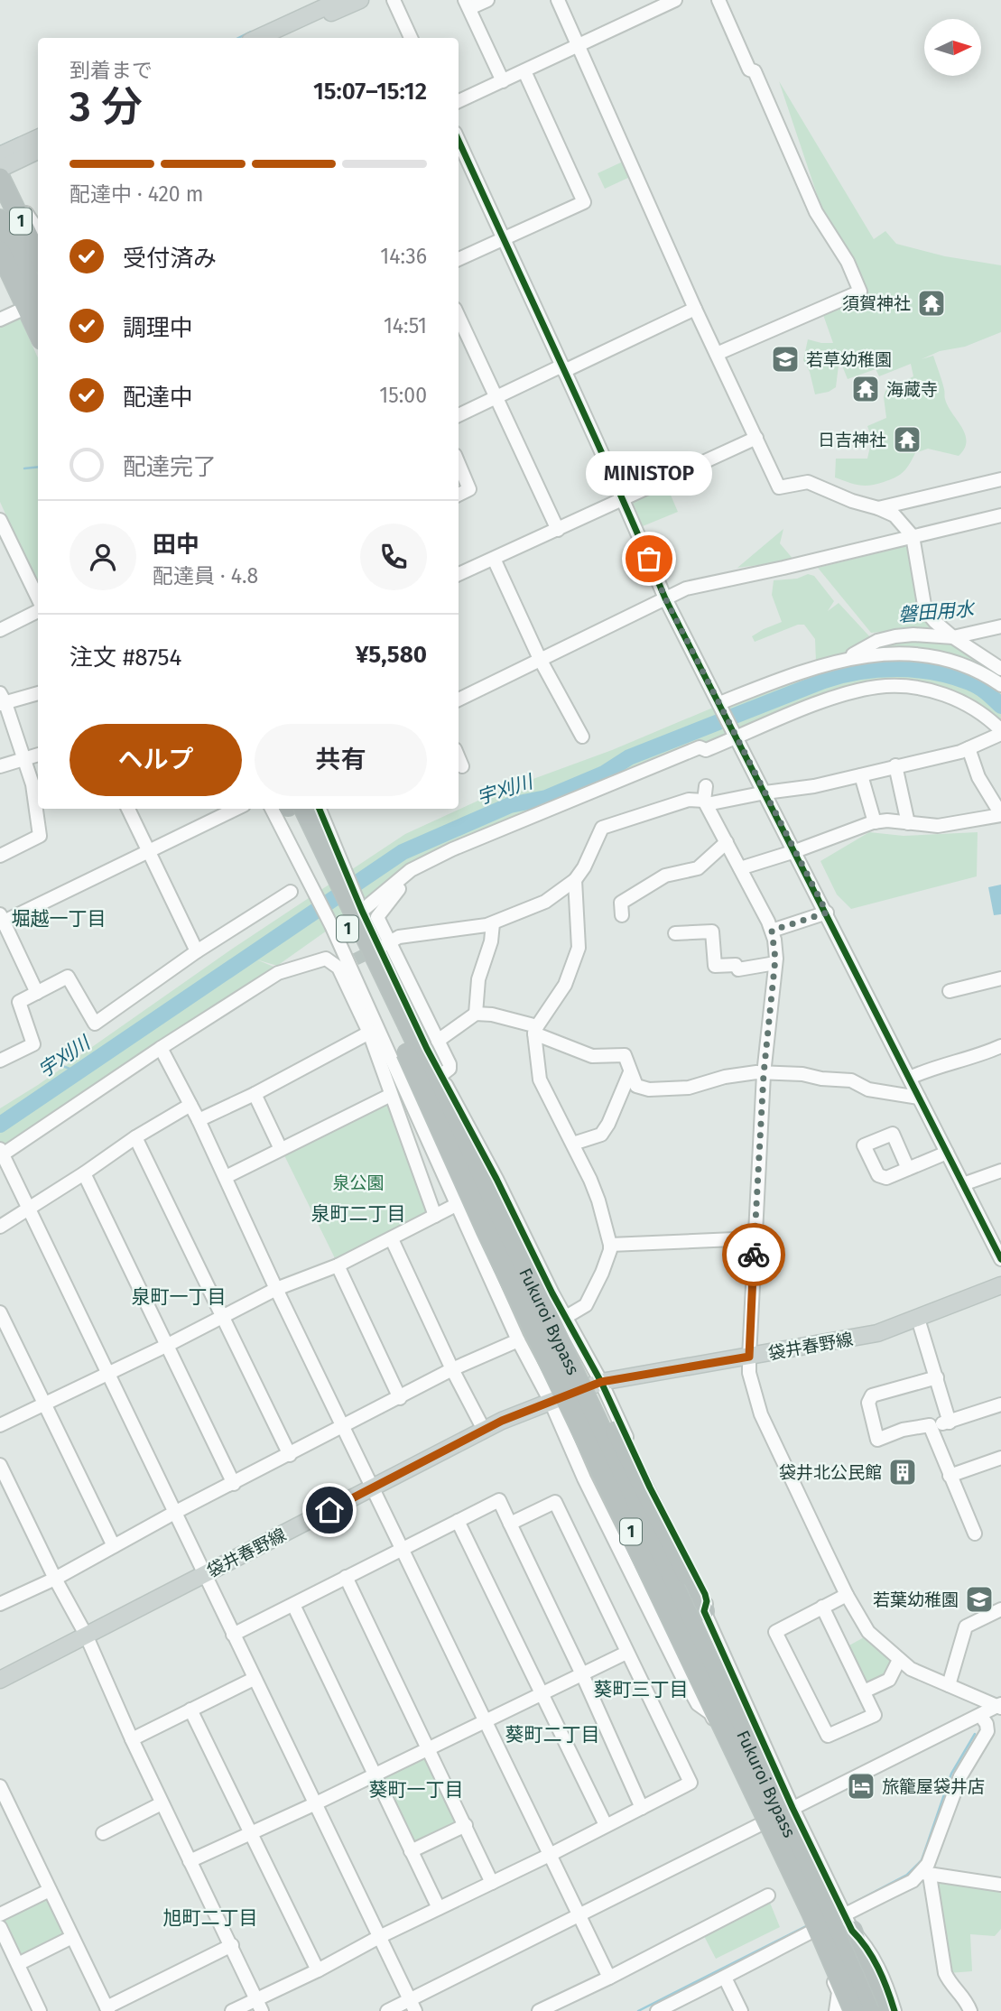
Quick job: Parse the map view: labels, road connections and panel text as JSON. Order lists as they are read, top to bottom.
{
  "streets": {
    "highway": ["1", "Fukuroi Bypass"],
    "main road": ["袋井春野線"]
  },
  "districts": [
    "堀越一丁目",
    "泉町二丁目",
    "泉町一丁目",
    "葵町三丁目",
    "葵町二丁目",
    "葵町一丁目",
    "旭町二丁目"
  ],
  "water": ["磐田用水", "宇刈川"],
  "parks": ["泉公園"],
  "places": {
    "temple": ["須賀神社", "海蔵寺", "日吉神社"],
    "school or university": ["若草幼稚園", "若葉幼稚園"],
    "other": ["MINISTOP"],
    "building": ["袋井北公民館"],
    "hotel": ["旅籠屋袋井店"]
  },
  "north": "right",
  "page": {
    "heading": ["3 分", "到着まで", "15:07–15:12"],
    "panel": [
      "田中",
      "配達員 · 4.8",
      "注文 #8754",
      "¥5,580"
    ],
    "bar": "配達中 · 420 m",
    "list": [
      ["受付済み", "14:36"],
      ["調理中", "14:51"],
      ["配達中", "15:00"],
      "配達完了"
    ],
    "bubble": "MINISTOP",
    "buttons": ["ヘルプ", "共有"]
  }
}
